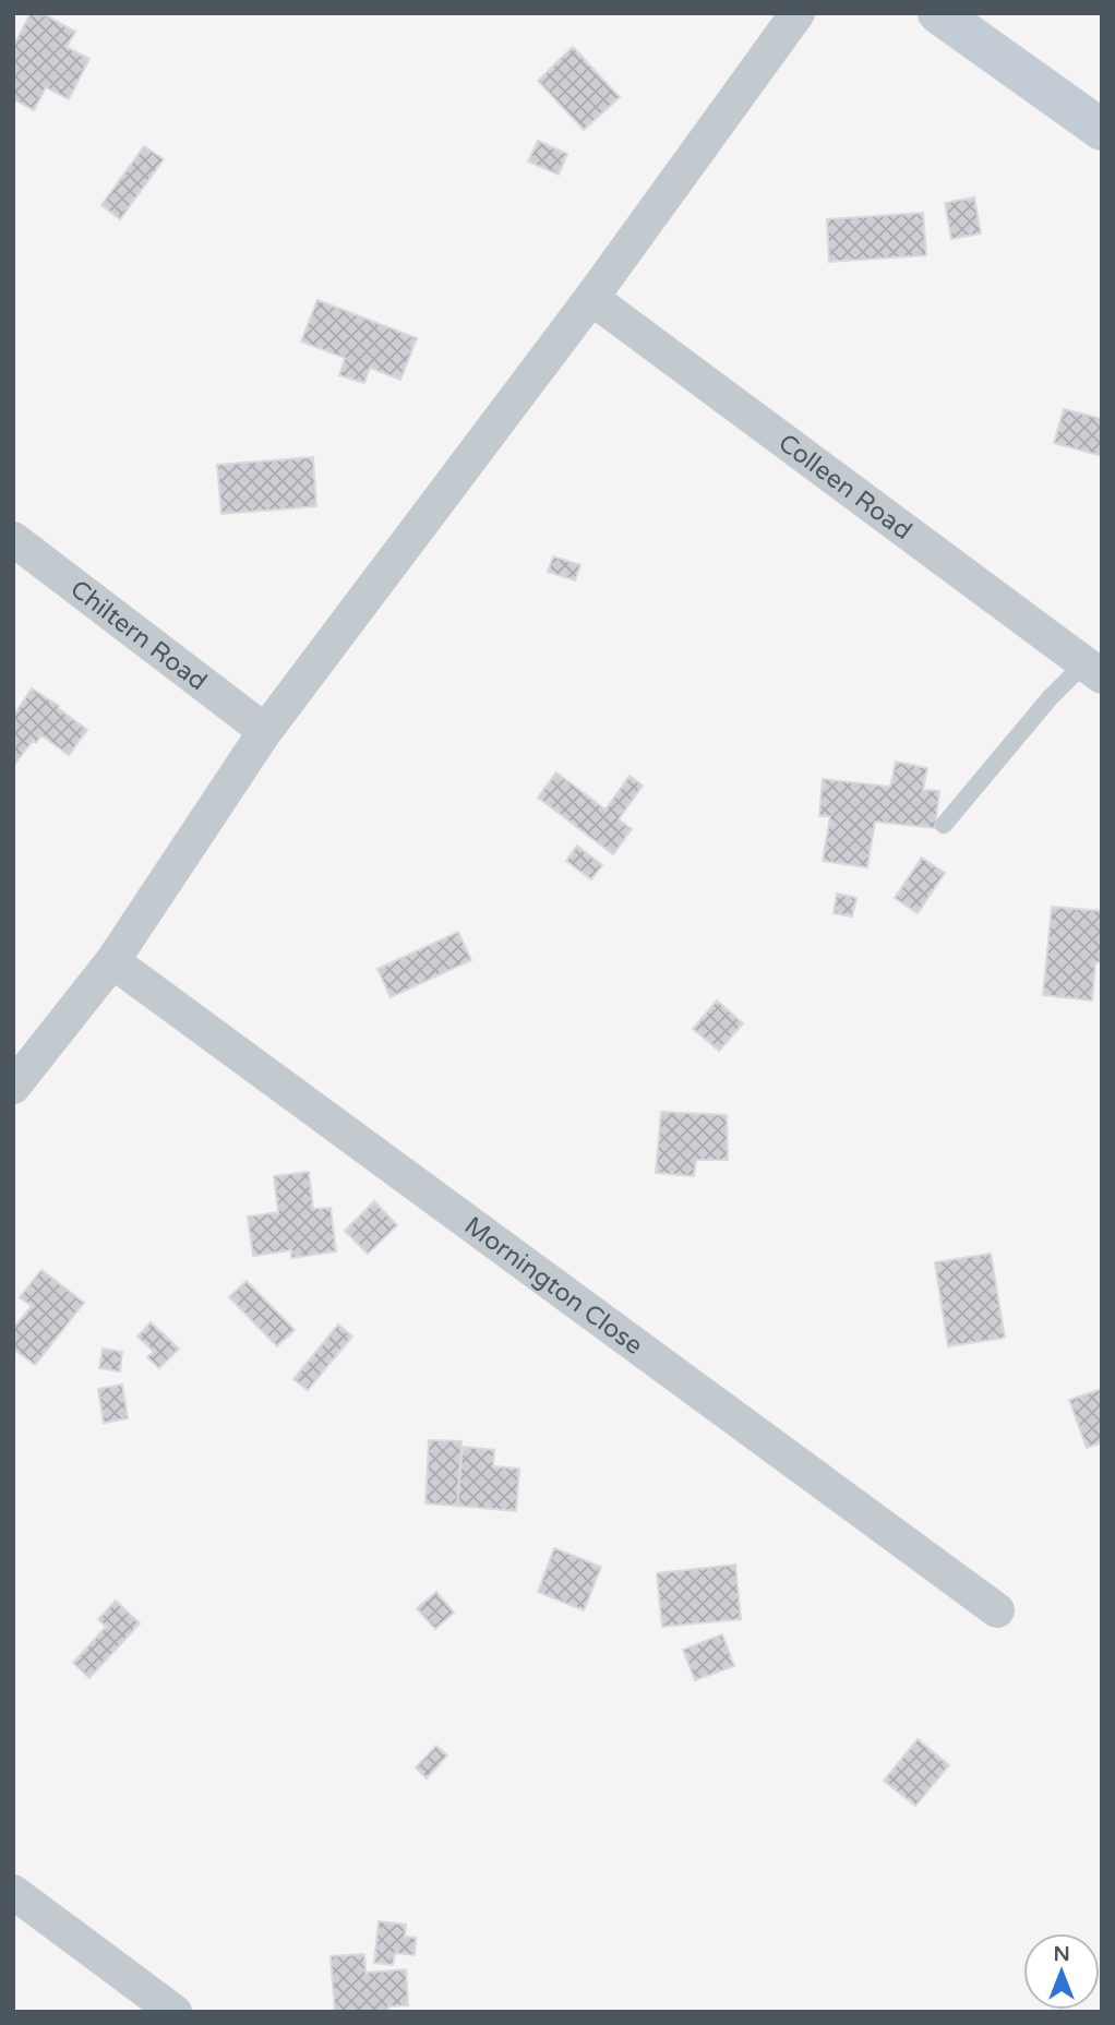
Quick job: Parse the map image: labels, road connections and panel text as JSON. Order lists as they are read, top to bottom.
{
  "streets": {
    "street": ["Colleen Road", "Chiltern Road", "Mornington Close"]
  },
  "north": "top"
}
